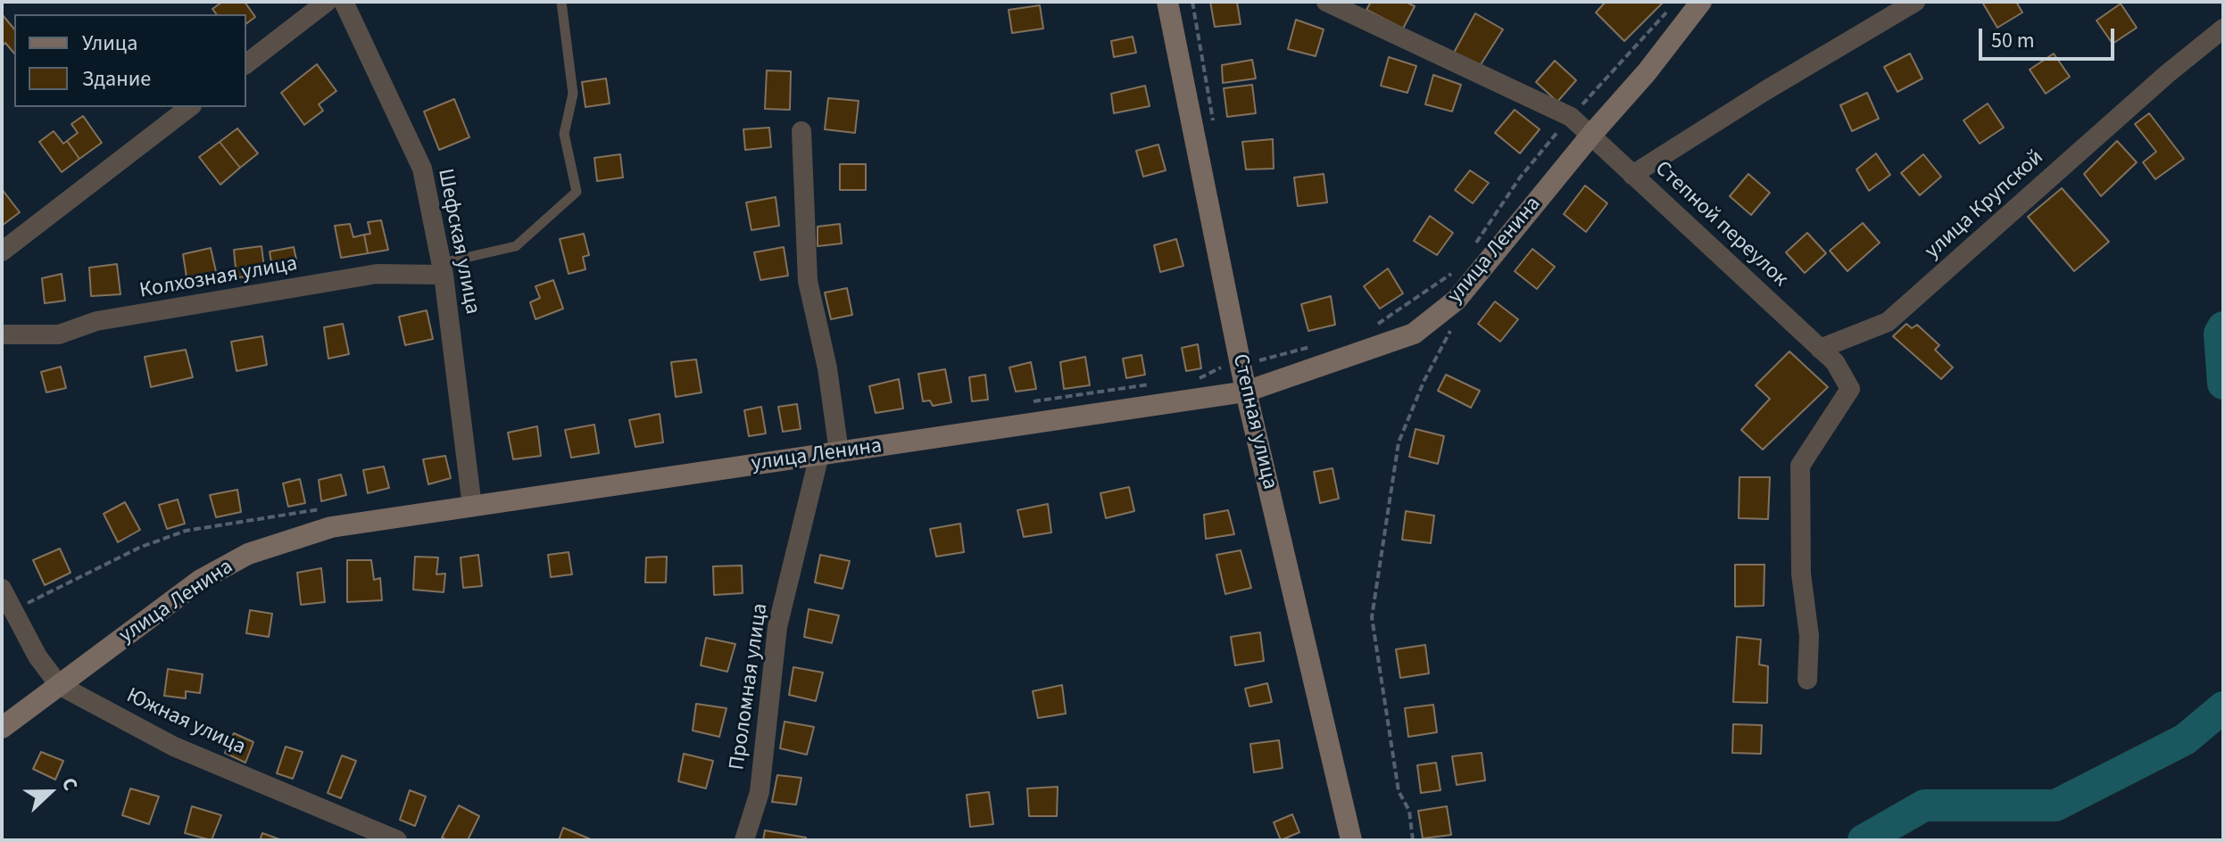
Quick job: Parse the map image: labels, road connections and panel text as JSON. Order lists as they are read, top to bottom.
{
  "streets": {
    "street": [
      "улица Крупской",
      "Степной переулок",
      "Шефская улица",
      "улица Ленина",
      "Колхозная улица",
      "Степная улица",
      "Проломная улица",
      "Южная улица"
    ]
  },
  "crossings": [
    ["улица Крупской", "Степной переулок"],
    ["Степной переулок", "улица Ленина"],
    ["Шефская улица", "улица Ленина"],
    ["Шефская улица", "Колхозная улица"],
    ["улица Ленина", "Степная улица"],
    ["улица Ленина", "Проломная улица"],
    ["улица Ленина", "Южная улица"]
  ],
  "legend": ["Улица", "Здание"],
  "scale_bar": "50 m",
  "north": "right"
}
